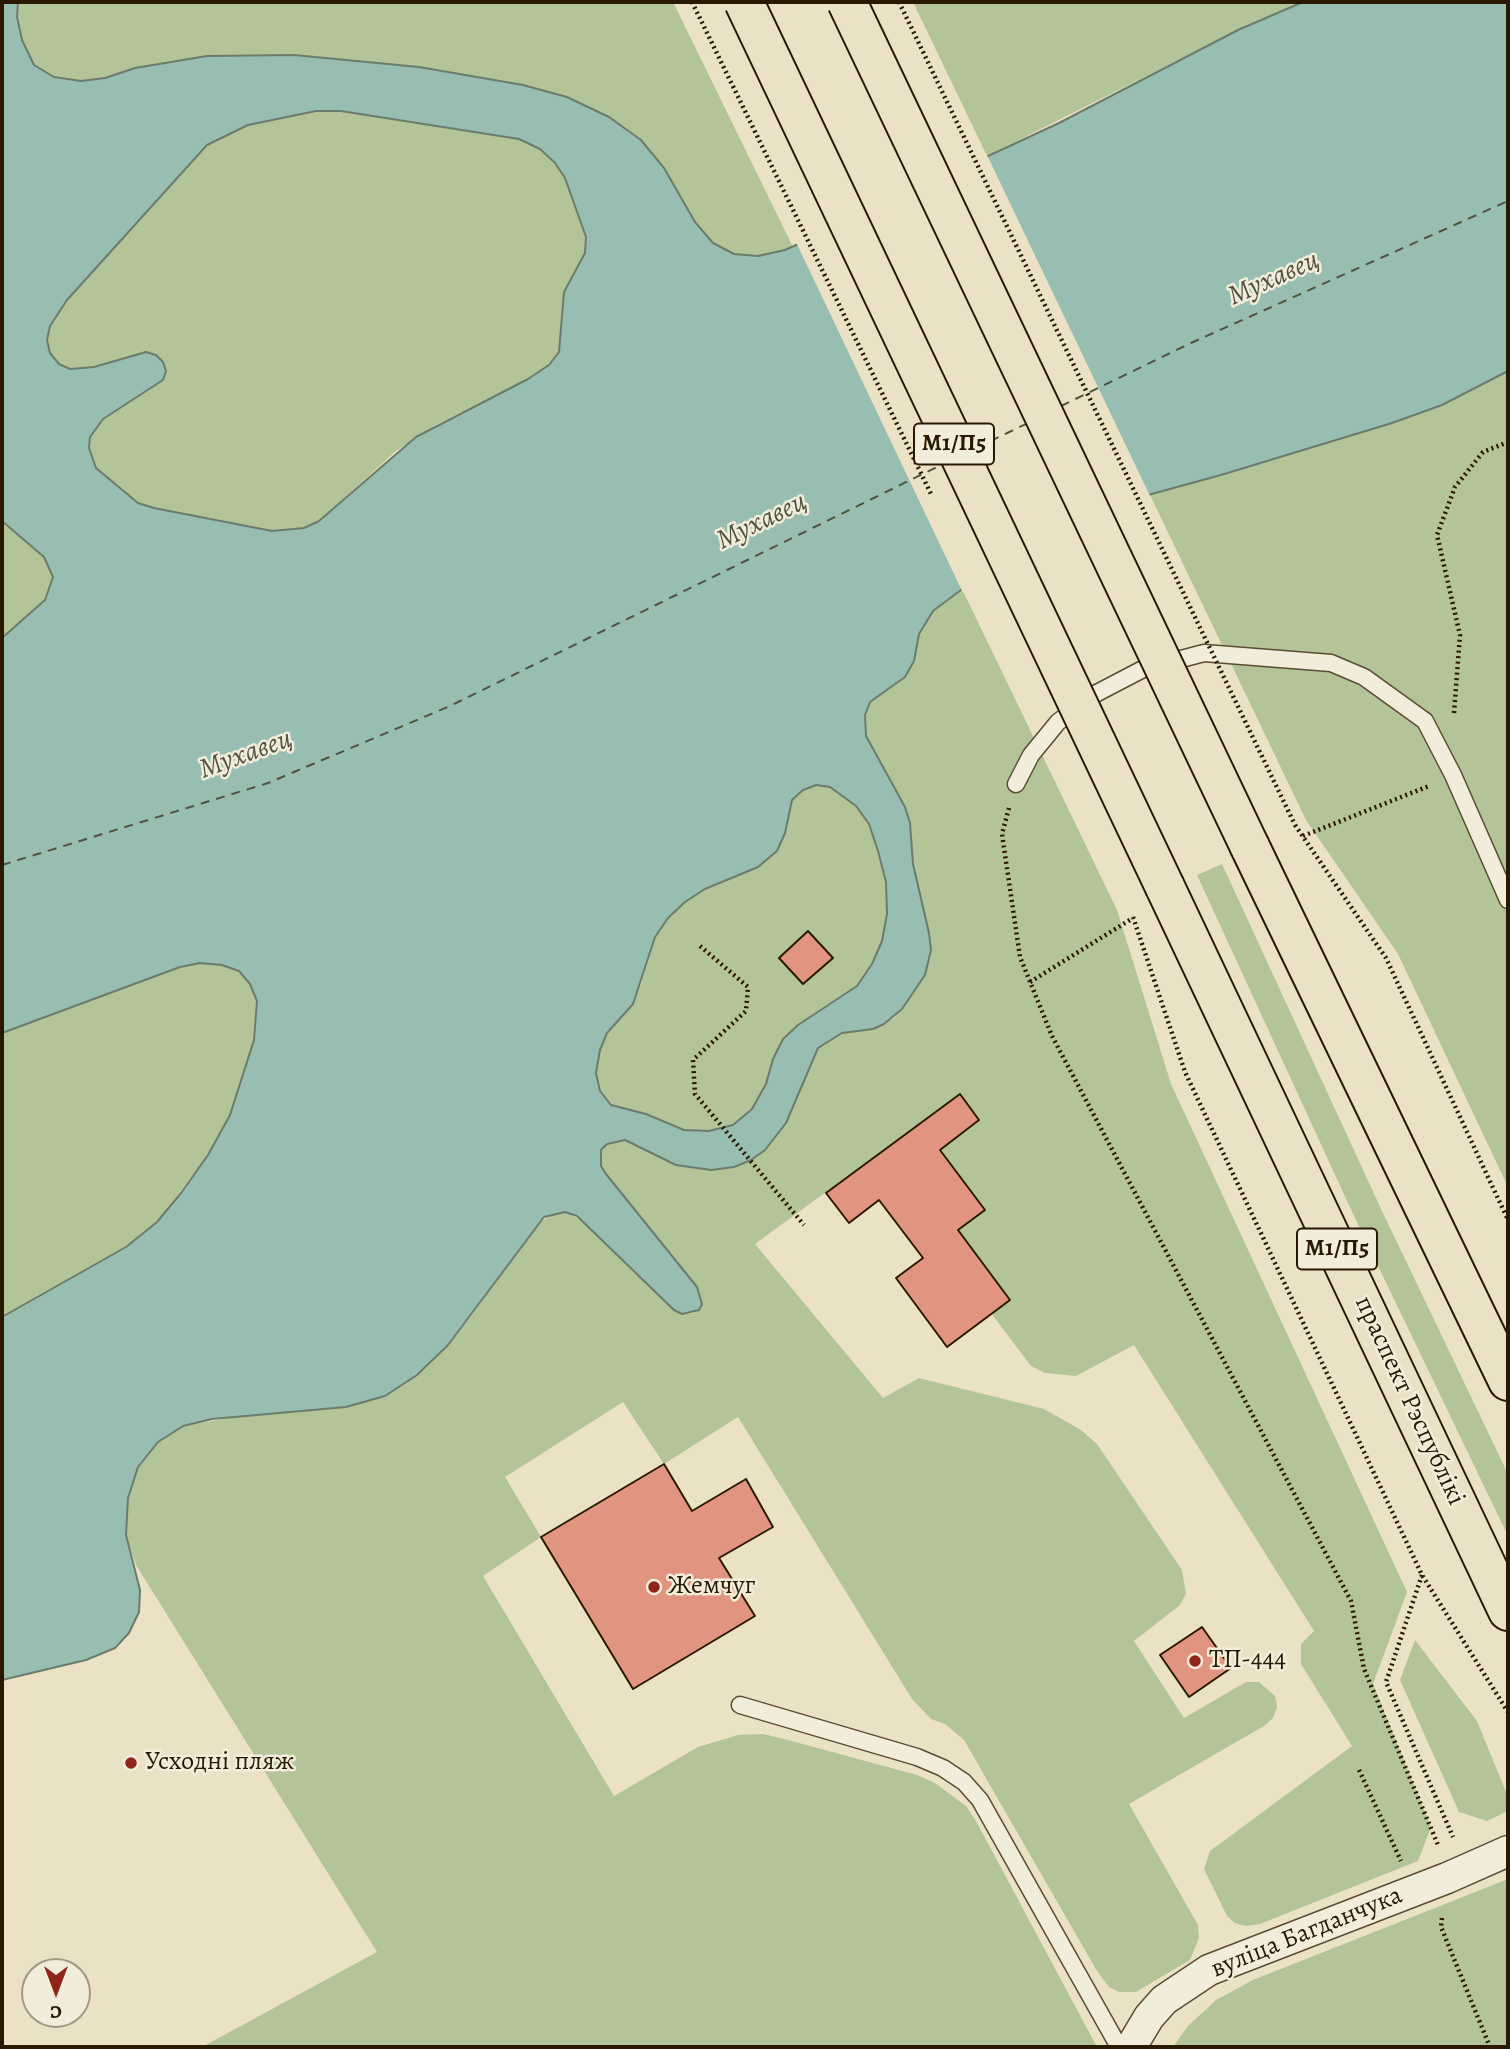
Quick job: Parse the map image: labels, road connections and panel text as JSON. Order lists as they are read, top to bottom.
{
  "streets": {
    "highway": ["М1/П5", "праспект Рэспублікі"],
    "street": ["вуліца Багданчука"]
  },
  "water": ["Мухавец"],
  "places": ["Жемчуг", "ТП-444", "Усходні пляж"],
  "north": "bottom"
}
